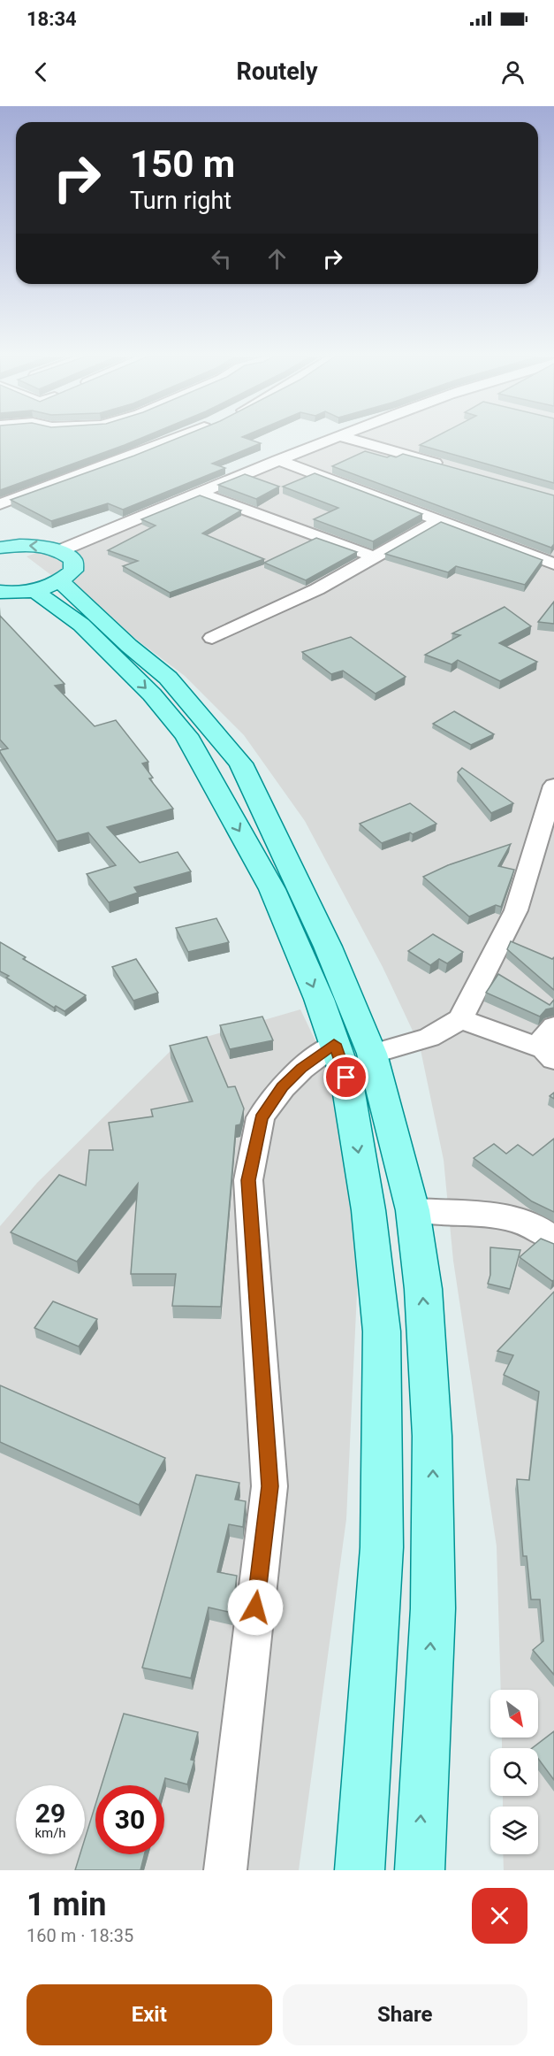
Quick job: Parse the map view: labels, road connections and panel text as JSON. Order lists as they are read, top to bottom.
{
  "north": "bottom right",
  "page": {
    "status": "18:34",
    "header": "Routely",
    "turn": ["150 m", "Turn right"],
    "speed": "29 km/h",
    "limit": "30",
    "heading": ["1 min", "160 m · 18:35"],
    "buttons": ["Exit", "Share"]
  }
}
